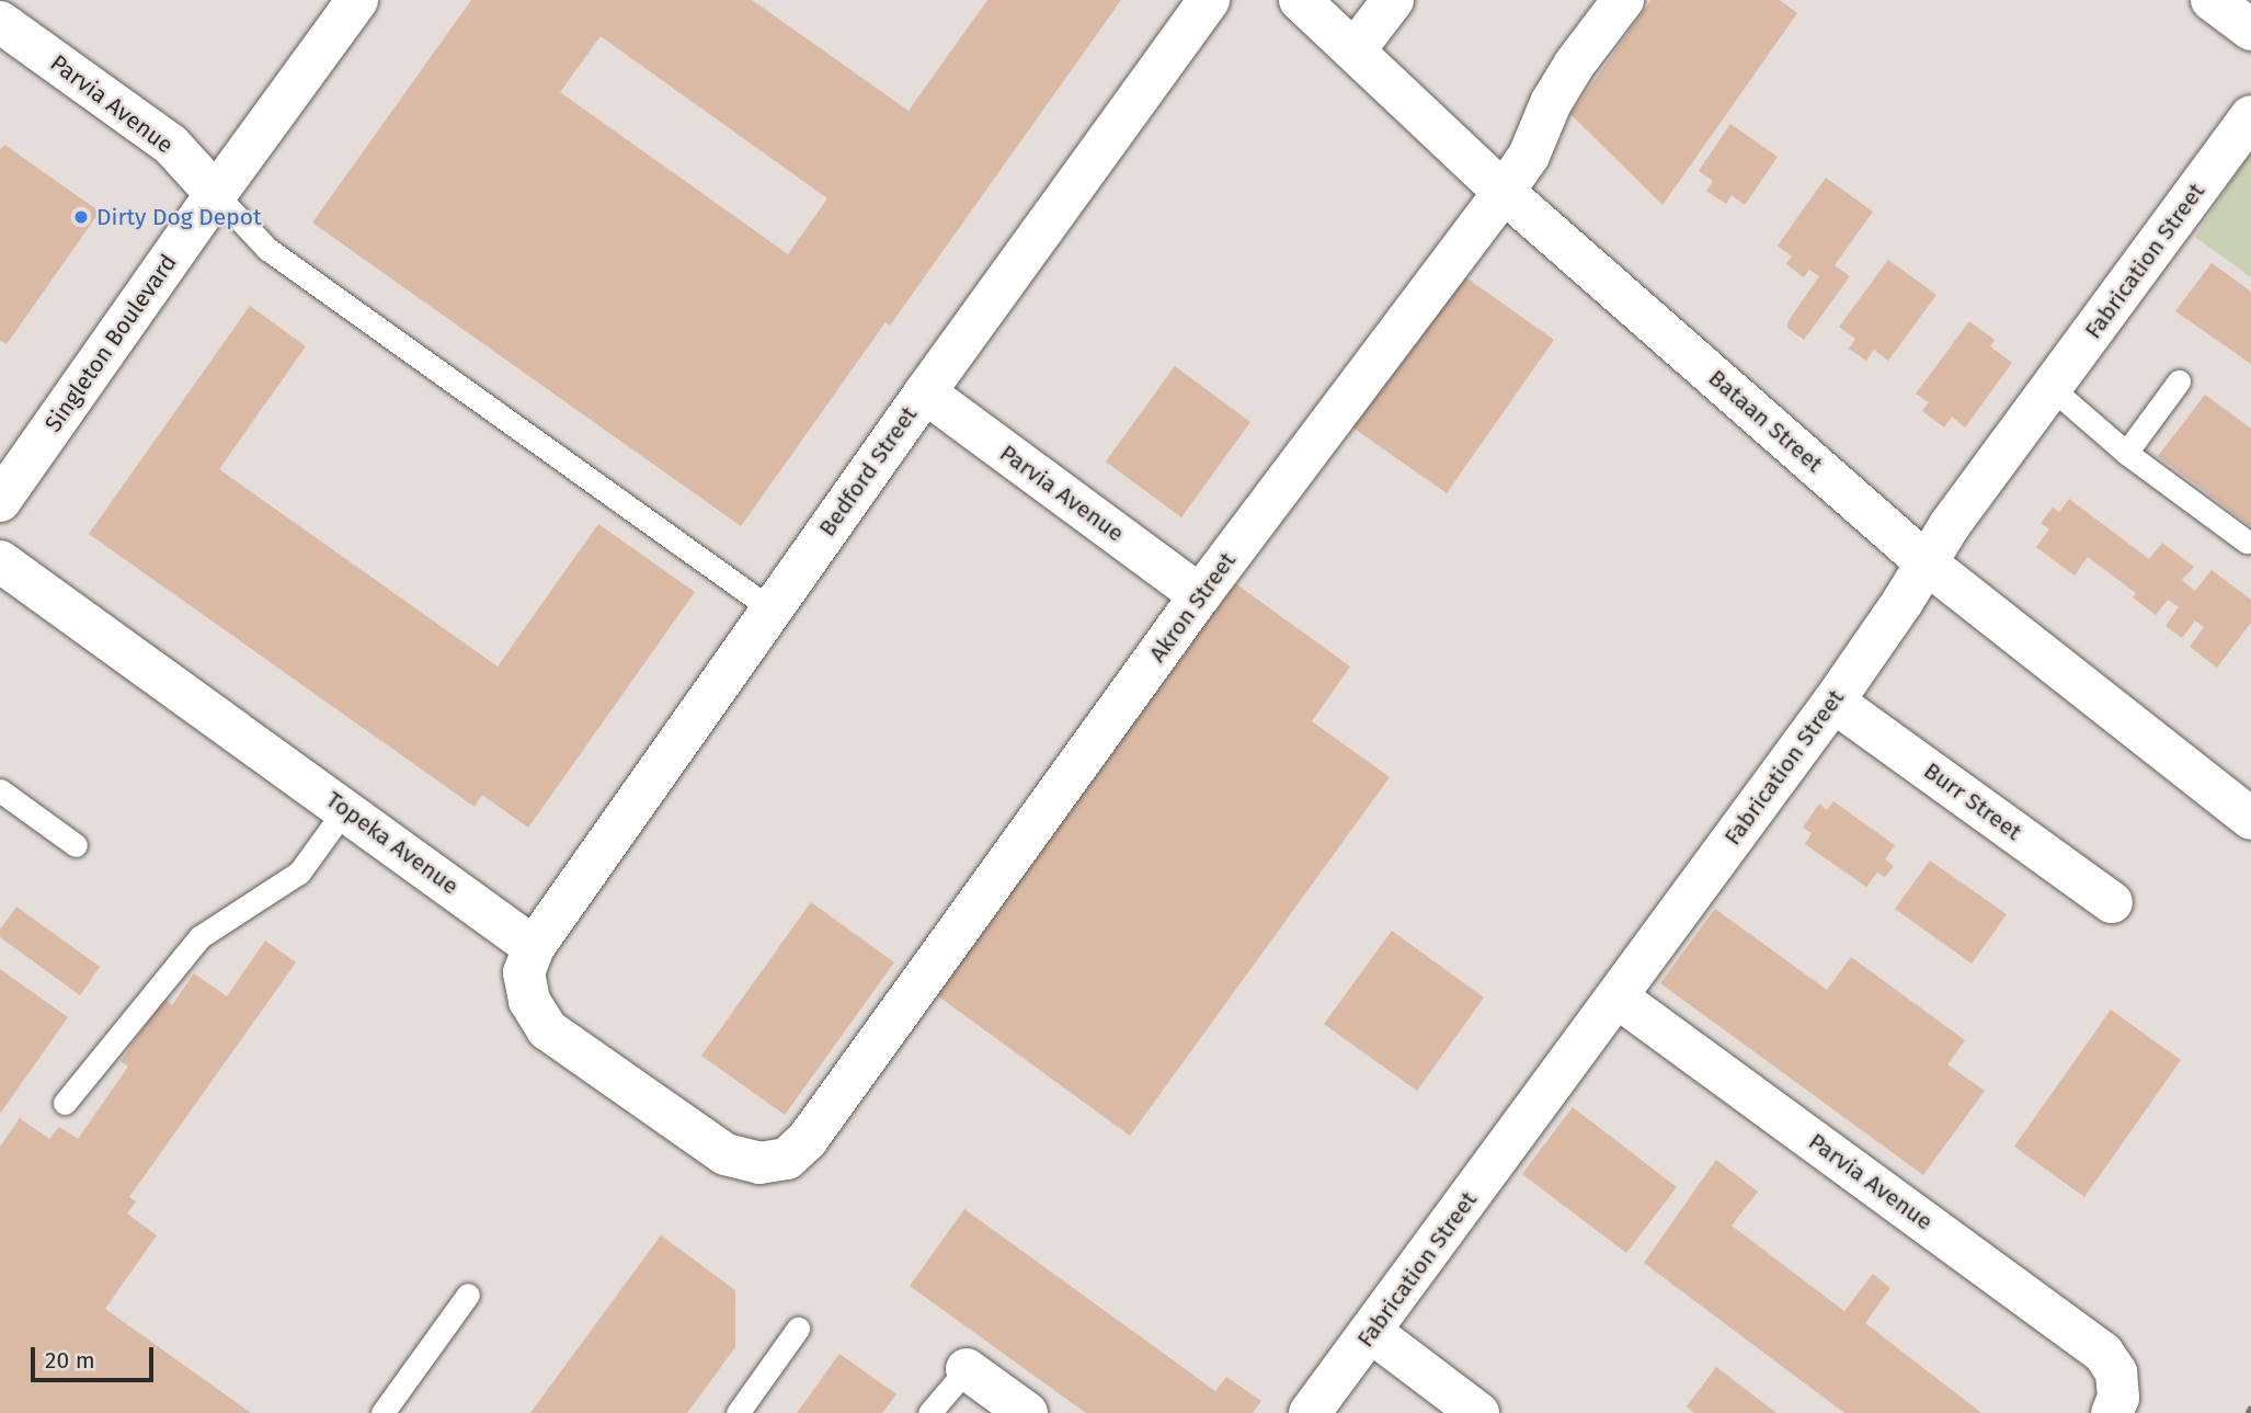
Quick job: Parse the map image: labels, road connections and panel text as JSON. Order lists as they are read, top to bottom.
{
  "streets": {
    "street": [
      "Parvia Avenue",
      "Fabrication Street",
      "Singleton Boulevard",
      "Bataan Street",
      "Bedford Street",
      "Akron Street",
      "Burr Street",
      "Topeka Avenue"
    ]
  },
  "crossings": [
    ["Parvia Avenue", "Fabrication Street"],
    ["Parvia Avenue", "Singleton Boulevard"],
    ["Parvia Avenue", "Bedford Street"],
    ["Parvia Avenue", "Akron Street"],
    ["Fabrication Street", "Bataan Street"],
    ["Fabrication Street", "Burr Street"],
    ["Bataan Street", "Akron Street"],
    ["Bedford Street", "Akron Street"],
    ["Bedford Street", "Topeka Avenue"],
    ["Akron Street", "Topeka Avenue"]
  ],
  "places": ["Dirty Dog Depot"],
  "scale_bar": "20 m"
}
